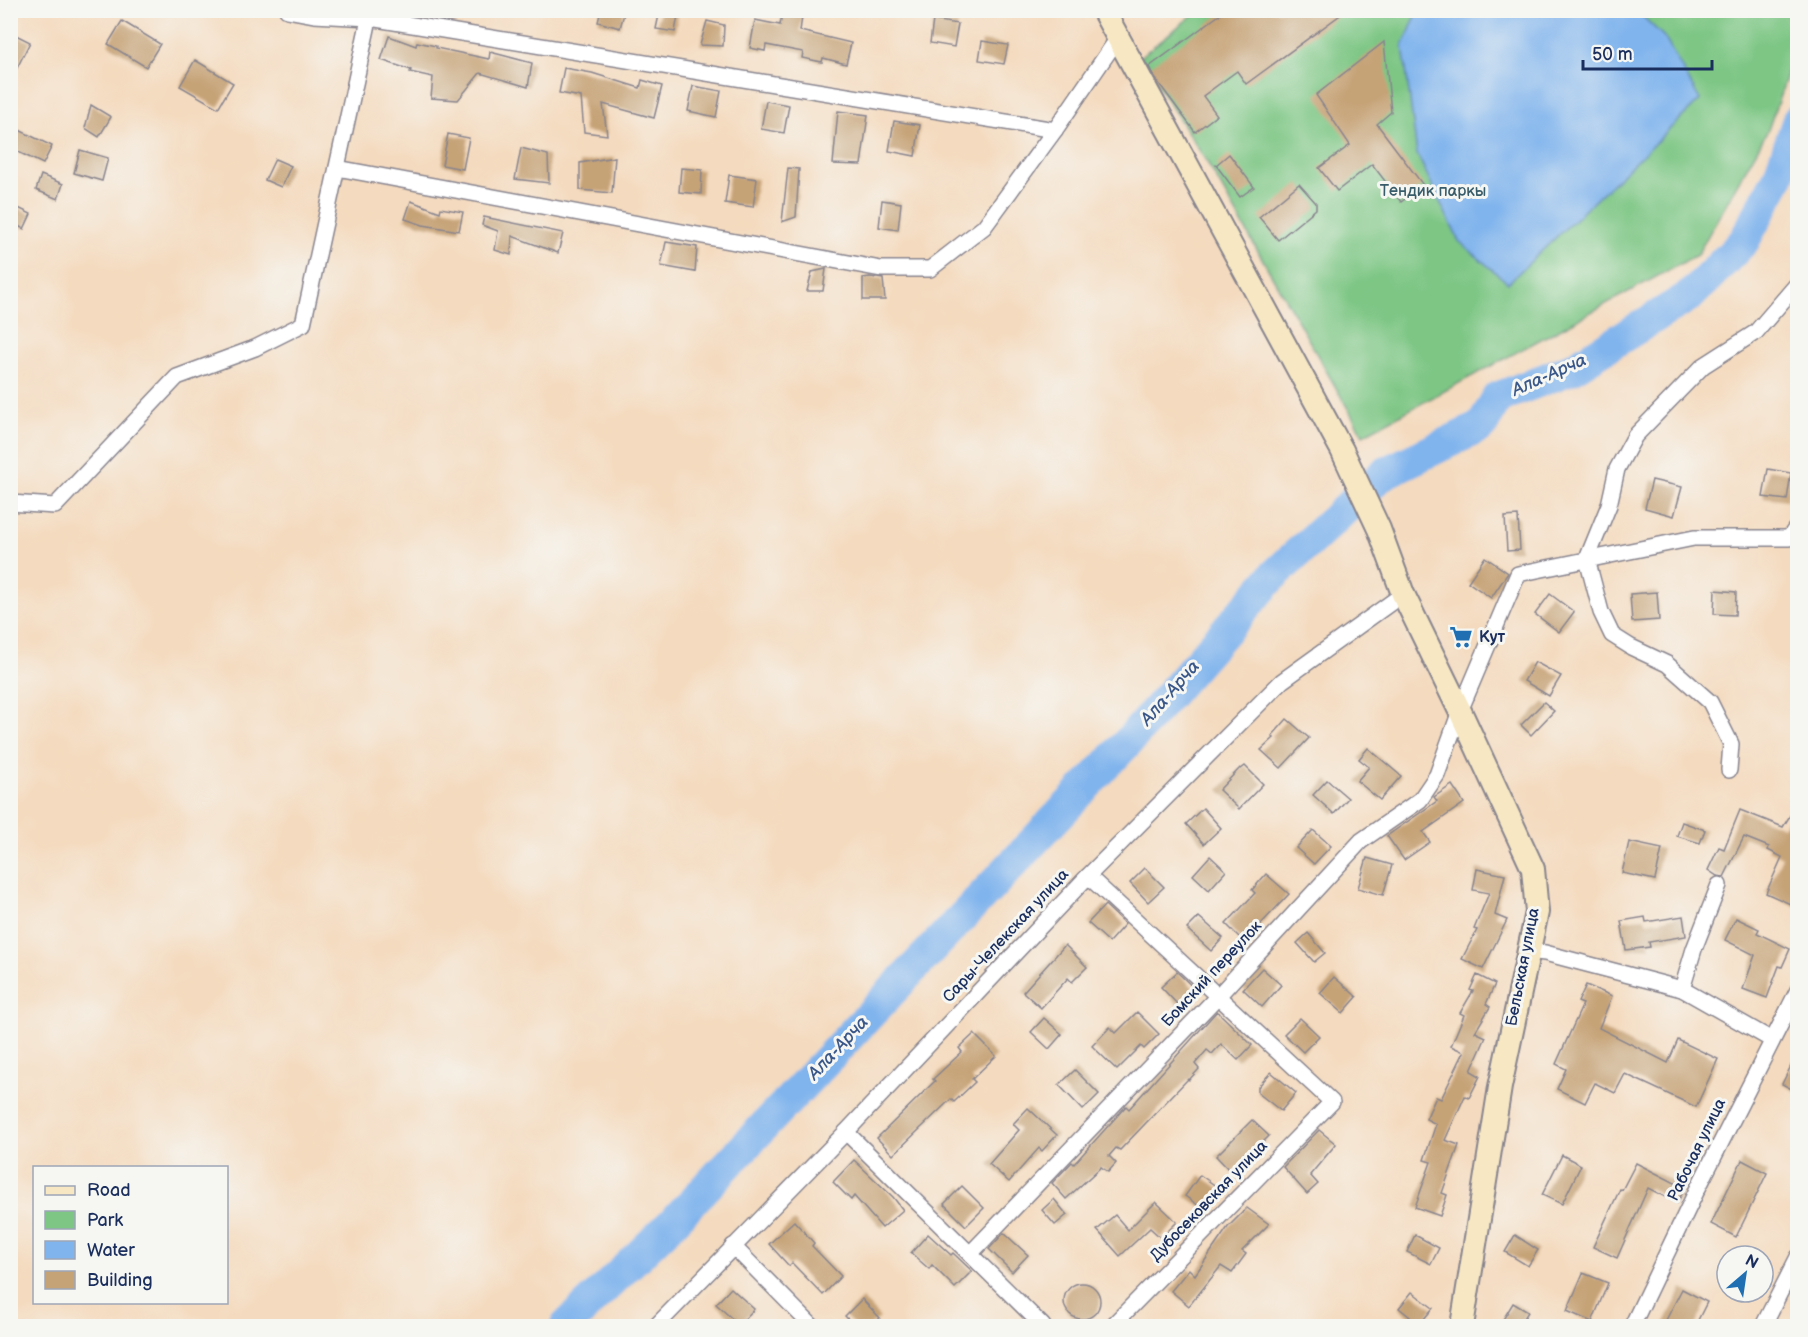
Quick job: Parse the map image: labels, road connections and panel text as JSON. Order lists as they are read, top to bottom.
{
  "streets": {
    "street": [
      "Сары-Челекская улица",
      "Бельская улица",
      "Бомский переулок",
      "Рабочая улица",
      "Дубосековская улица"
    ]
  },
  "crossings": [
    ["Сары-Челекская улица", "Бельская улица"],
    ["Бельская улица", "Бомский переулок"],
    ["Бомский переулок", "Дубосековская улица"]
  ],
  "water": ["Ала-Арча"],
  "parks": ["Тендик паркы"],
  "places": {
    "supermarket": ["Кут"]
  },
  "legend": [
    "Road",
    "Park",
    "Water",
    "Building"
  ],
  "scale_bar": "50 m",
  "north": "top right"
}
